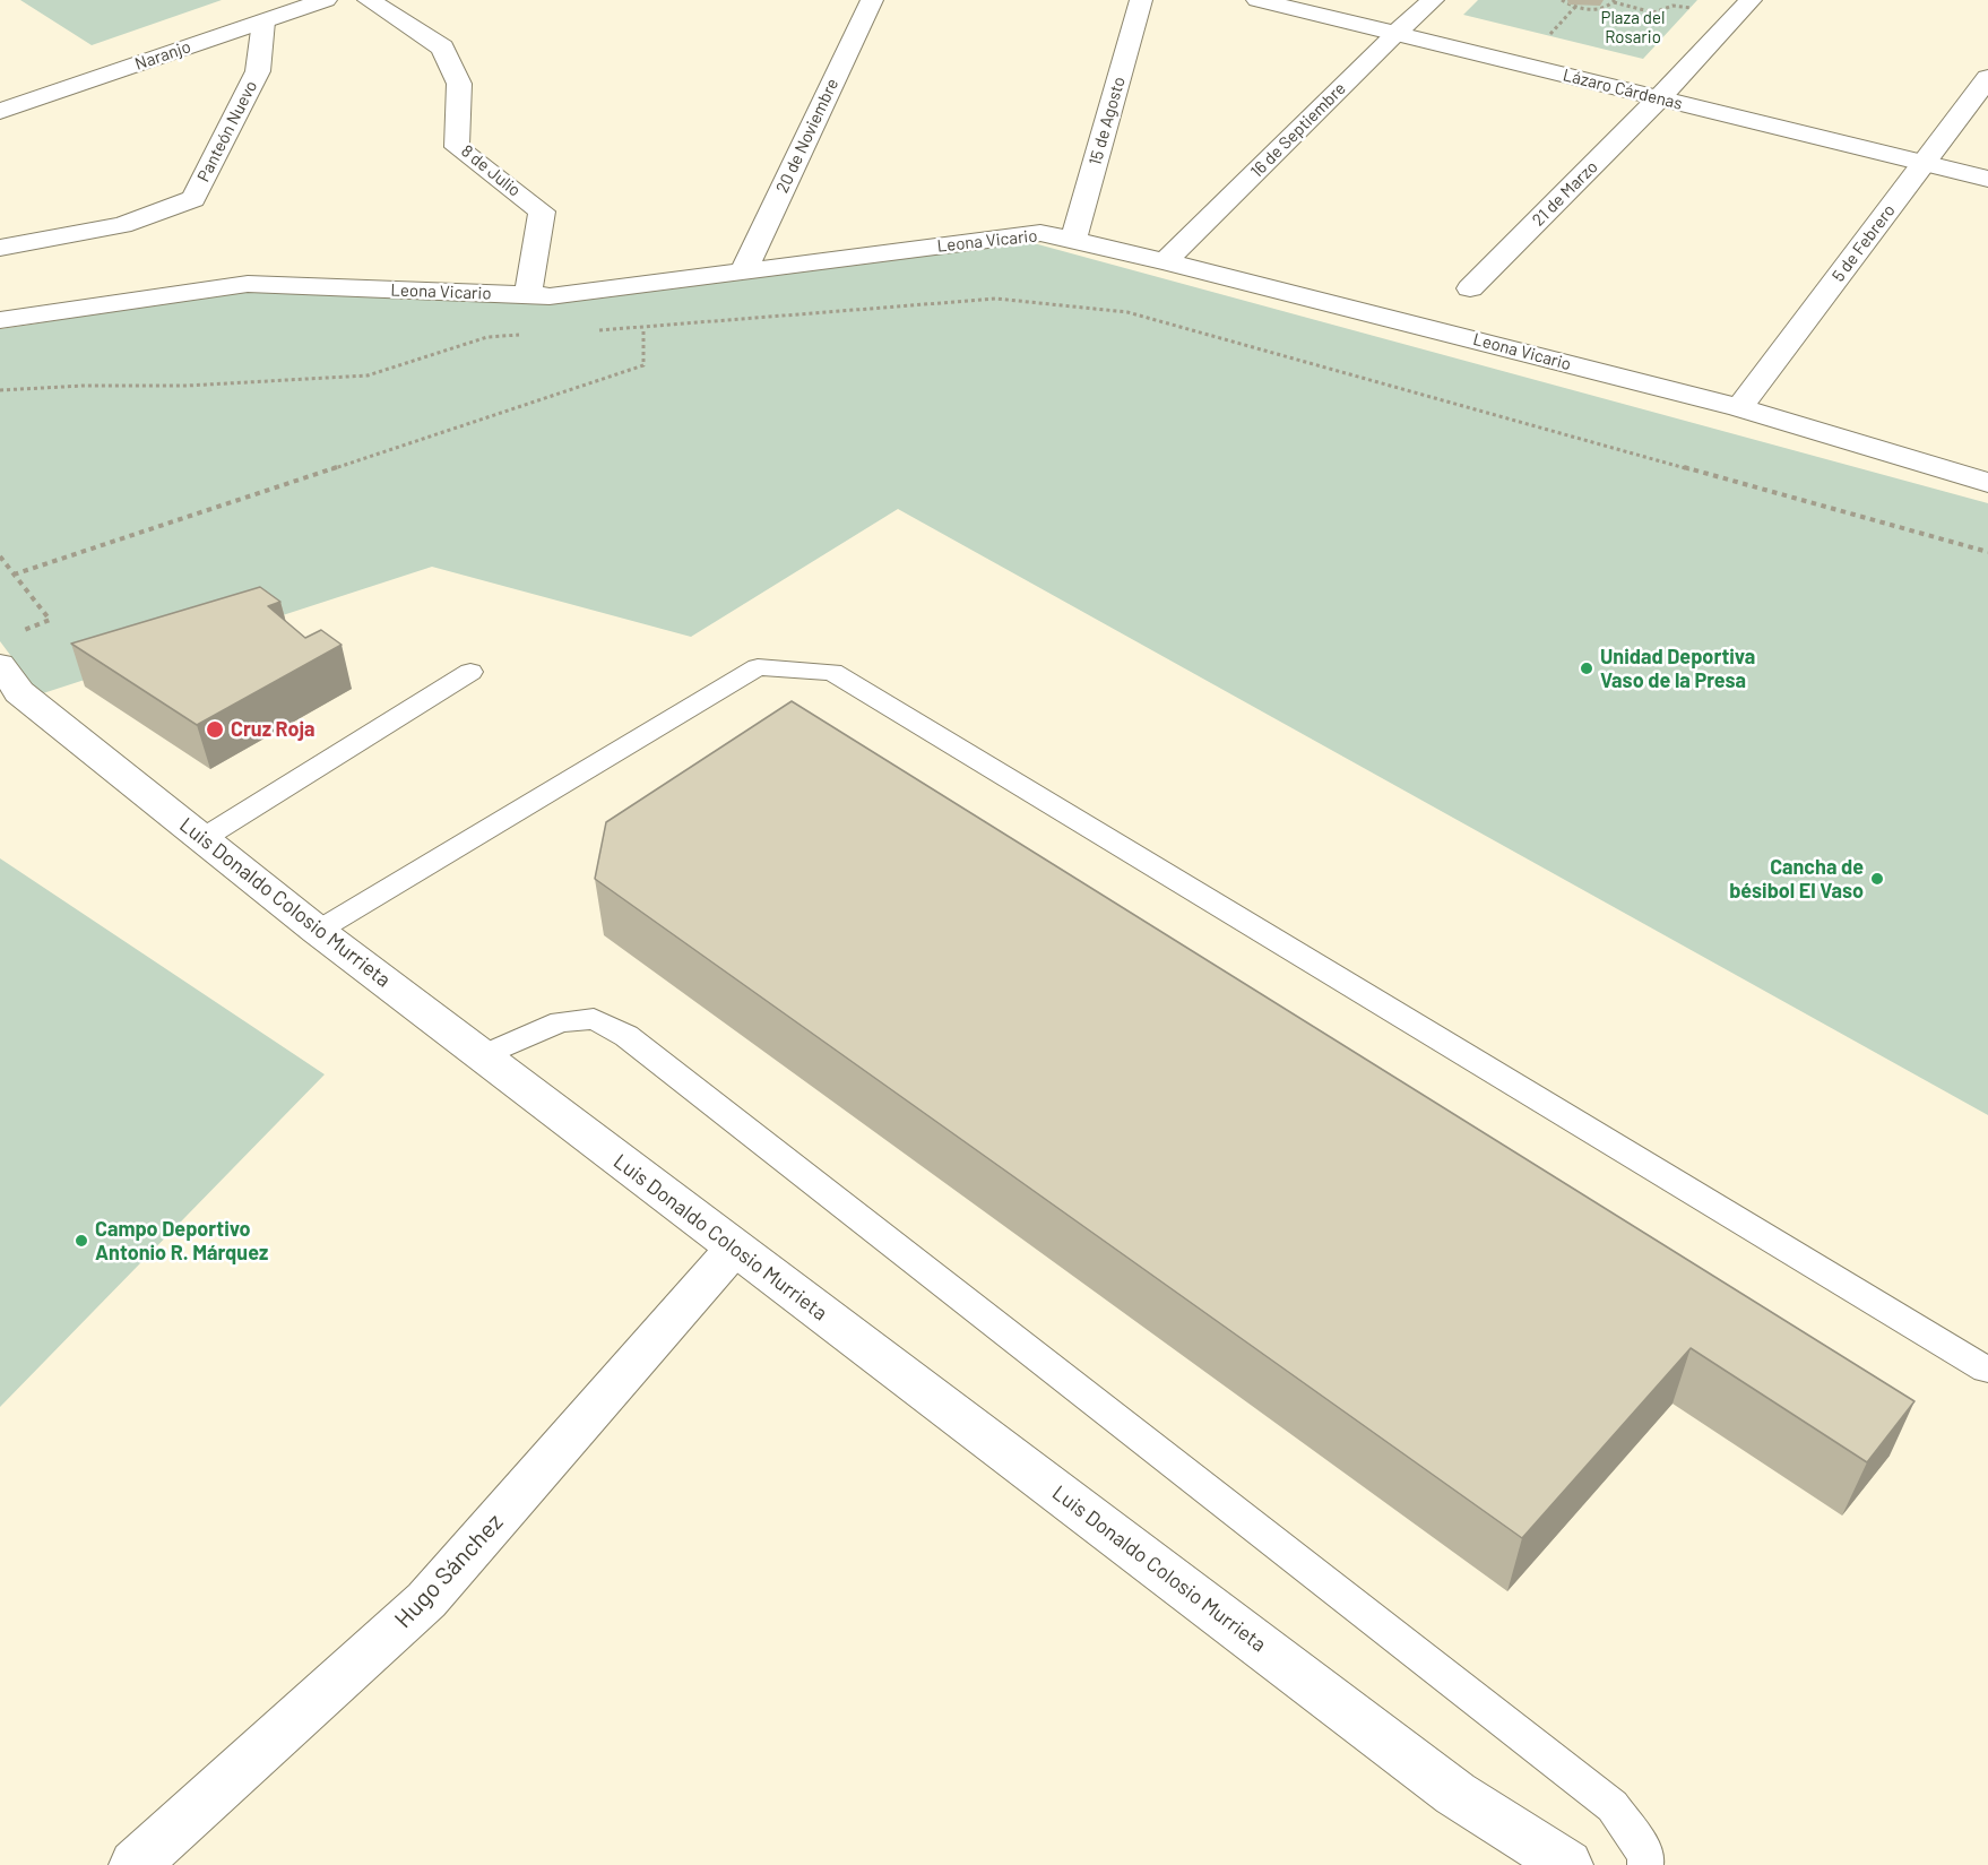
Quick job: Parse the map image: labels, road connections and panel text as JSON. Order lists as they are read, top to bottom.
{
  "streets": {
    "street": [
      "Naranjo",
      "Lázaro Cárdenas",
      "15 de Agosto",
      "16 de Septiembre",
      "Panteón Nuevo",
      "20 de Noviembre",
      "8 de Julio",
      "21 de Marzo",
      "Leona Vicario",
      "5 de Febrero",
      "Luis Donaldo Colosio Murrieta",
      "Hugo Sánchez"
    ]
  },
  "crossings": [
    ["Naranjo", "Panteón Nuevo"],
    ["Lázaro Cárdenas", "16 de Septiembre"],
    ["Lázaro Cárdenas", "21 de Marzo"],
    ["Lázaro Cárdenas", "5 de Febrero"],
    ["15 de Agosto", "Leona Vicario"],
    ["16 de Septiembre", "Leona Vicario"],
    ["20 de Noviembre", "Leona Vicario"],
    ["8 de Julio", "Leona Vicario"],
    ["Leona Vicario", "5 de Febrero"],
    ["Luis Donaldo Colosio Murrieta", "Hugo Sánchez"]
  ],
  "parks": ["Plaza del Rosario"],
  "places": [
    "Unidad Deportiva Vaso de la Presa",
    "Cruz Roja",
    "Cancha de bésibol El Vaso",
    "Campo Deportivo Antonio R. Márquez"
  ]
}
